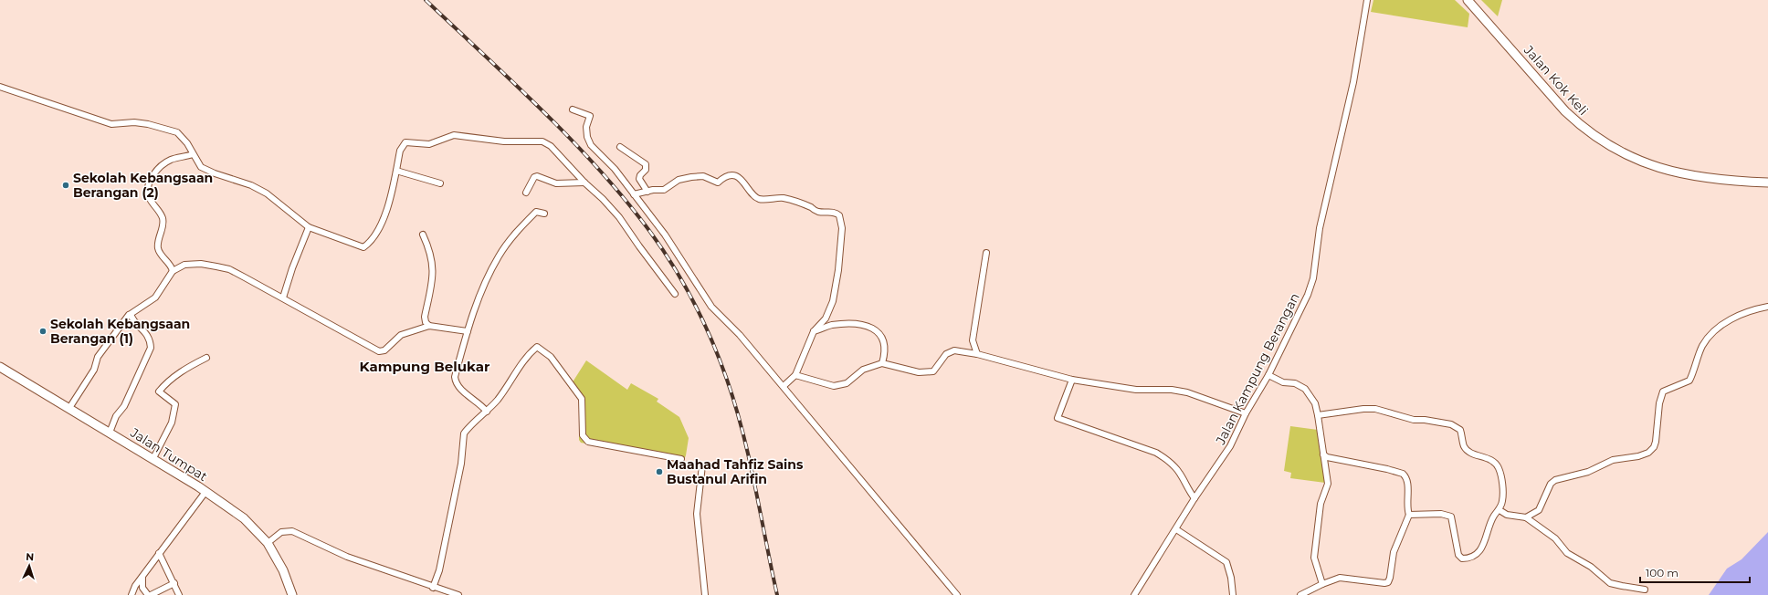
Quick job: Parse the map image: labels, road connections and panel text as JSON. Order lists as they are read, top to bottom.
{
  "streets": {
    "main road": ["Jalan Kok Keli", "Jalan Tumpat"],
    "street": ["Jalan Kampung Berangan"]
  },
  "districts": ["Kampung Belukar"],
  "places": ["Sekolah Kebangsaan Berangan (2)", "Sekolah Kebangsaan Berangan (1)", "Maahad Tahfiz Sains Bustanul Arifin"],
  "scale_bar": "100 m",
  "north": "top"
}
